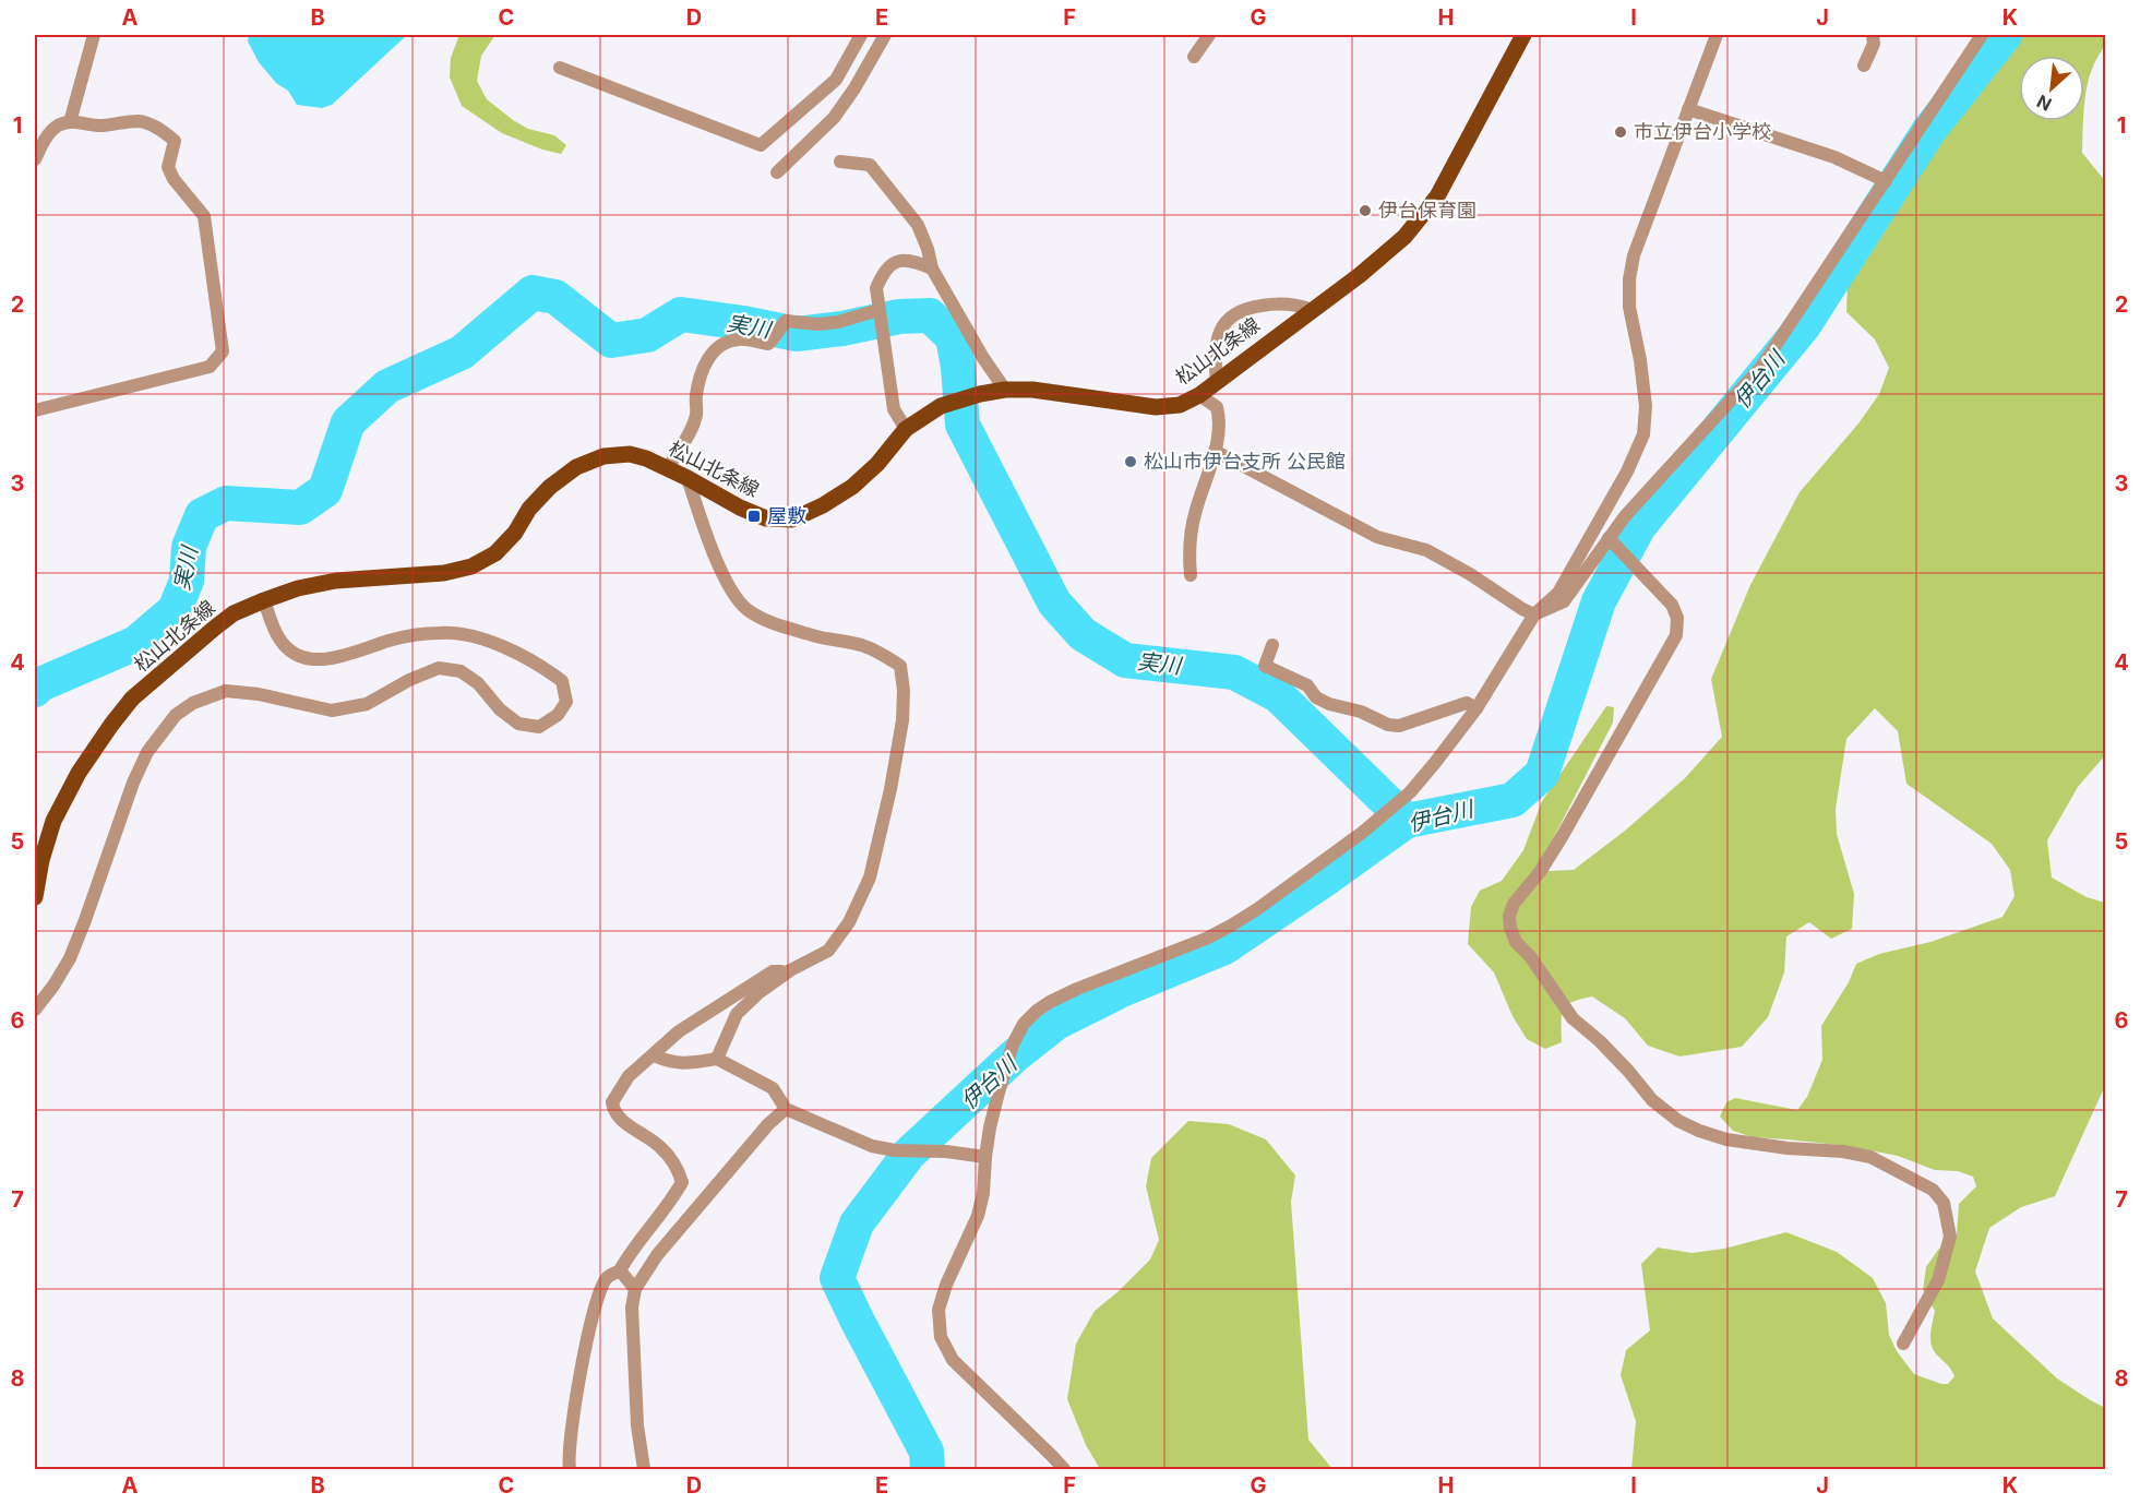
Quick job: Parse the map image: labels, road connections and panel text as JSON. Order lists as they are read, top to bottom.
{
  "streets": {
    "main road": ["松山北条線"]
  },
  "water": ["実川", "伊台川"],
  "places": {
    "other": ["市立伊台小学校", "伊台保育園", "松山市伊台支所 公民館"],
    "transit": ["屋敷"]
  },
  "north": "bottom left",
  "grid": {
    "columns": [
      "A",
      "B",
      "C",
      "D",
      "E",
      "F",
      "G",
      "H",
      "I",
      "J",
      "K"
    ],
    "rows": [
      "1",
      "2",
      "3",
      "4",
      "5",
      "6",
      "7",
      "8"
    ]
  }
}
